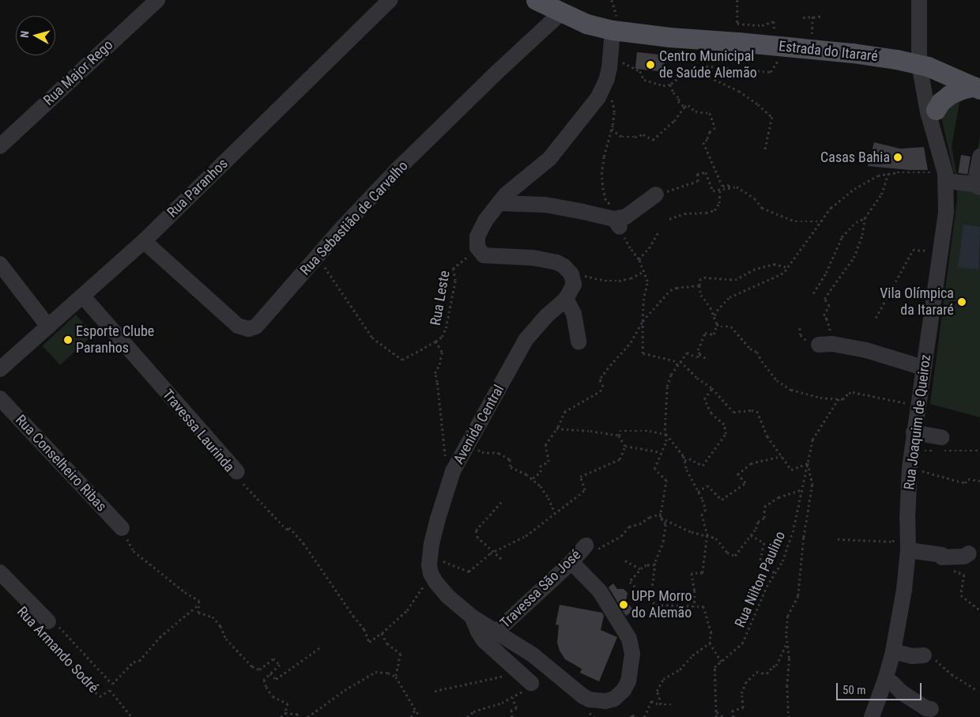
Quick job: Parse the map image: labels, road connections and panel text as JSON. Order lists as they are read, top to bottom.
{
  "streets": {
    "main road": ["Estrada do Itararé"],
    "street": [
      "Rua Major Rego",
      "Rua Paranhos",
      "Rua Sebastião de Carvalho",
      "Rua Joaquim de Queiroz",
      "Avenida Central",
      "Travessa Laurinda",
      "Rua Conselheiro Ribas",
      "Travessa São José",
      "Rua Armando Sodré"
    ],
    "path": ["Rua Leste", "Rua Nilton Paulino"]
  },
  "crossings": [
    ["Estrada do Itararé", "Rua Sebastião de Carvalho"],
    ["Estrada do Itararé", "Rua Joaquim de Queiroz"],
    ["Rua Paranhos", "Rua Sebastião de Carvalho"],
    ["Rua Paranhos", "Travessa Laurinda"],
    ["Rua Leste", "Avenida Central"]
  ],
  "places": [
    "Centro Municipal de Saúde Alemão",
    "Casas Bahia",
    "Vila Olímpica da Itararé",
    "Esporte Clube Paranhos",
    "UPP Morro do Alemão"
  ],
  "scale_bar": "50 m",
  "north": "left"
}
